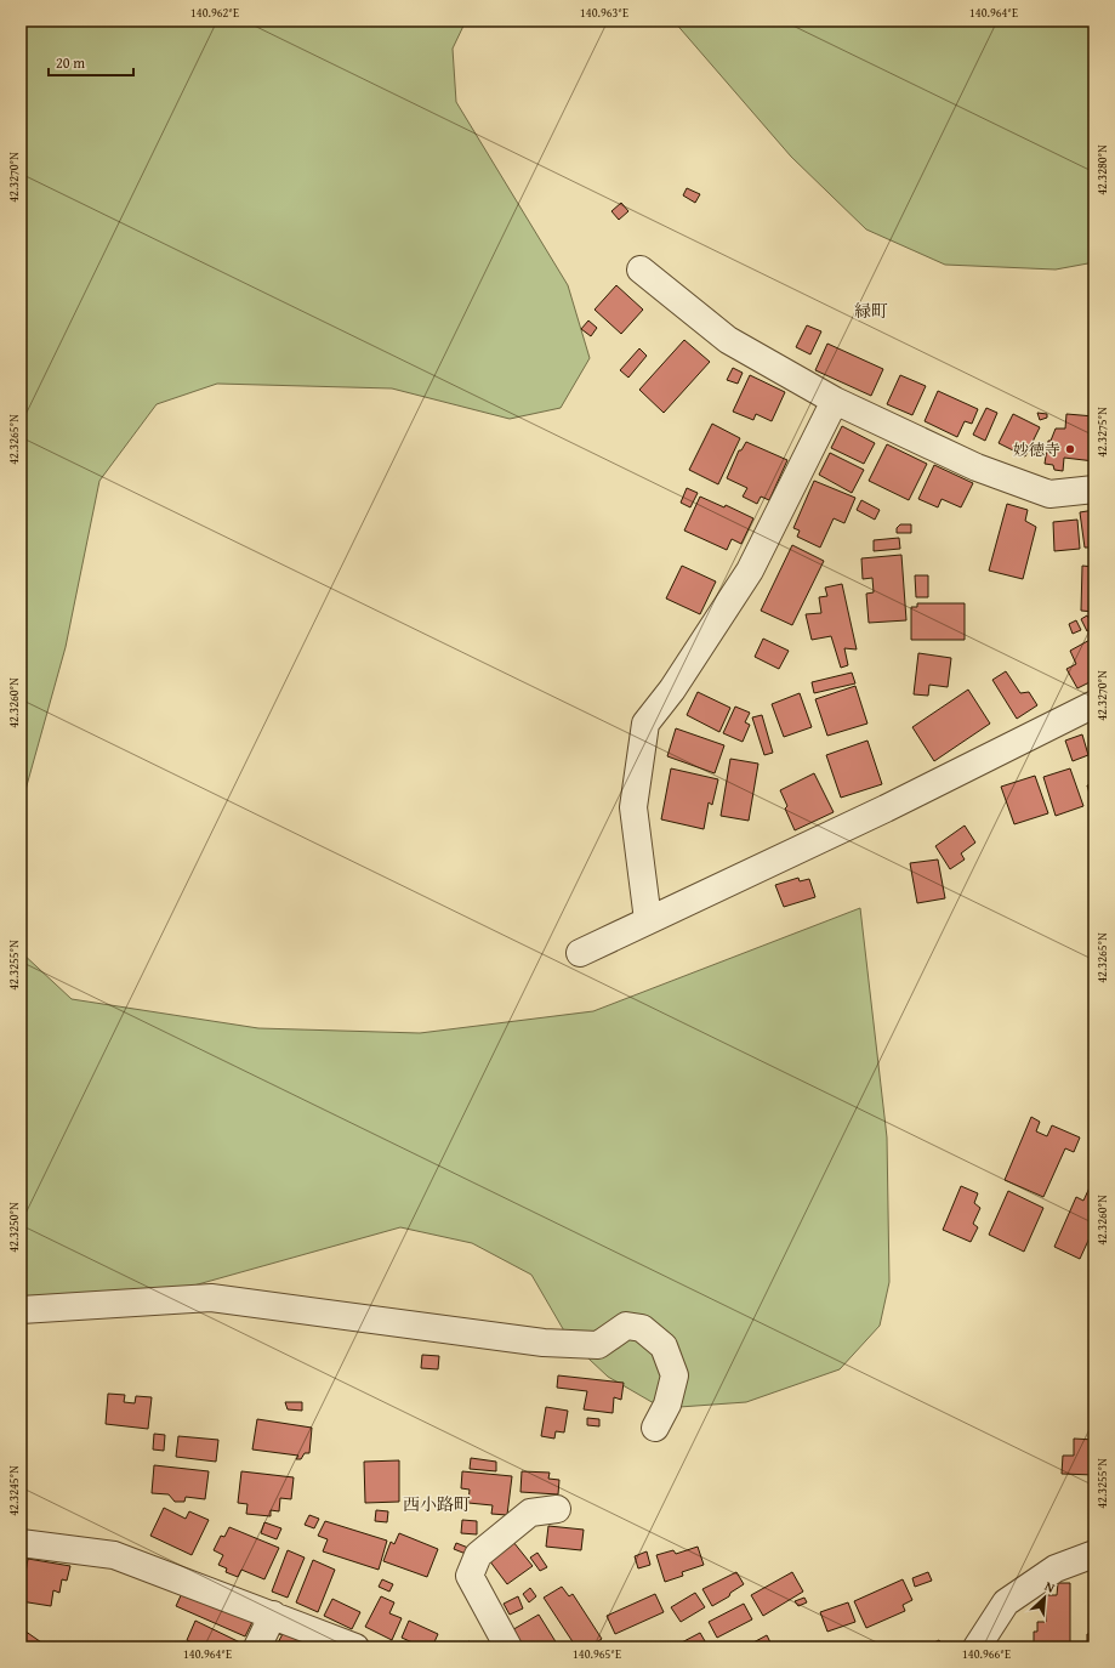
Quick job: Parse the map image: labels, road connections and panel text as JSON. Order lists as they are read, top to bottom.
{
  "districts": ["緑町", "西小路町"],
  "places": ["妙徳寺"],
  "scale_bar": "20 m",
  "north": "top right",
  "coordinates": [
    "140.962°E",
    "140.963°E",
    "140.964°E",
    "42.3280°N",
    "42.3270°N",
    "42.3275°N",
    "42.3265°N",
    "42.3260°N",
    "42.3255°N",
    "42.3250°N",
    "42.3245°N",
    "140.965°E",
    "140.966°E"
  ]
}
